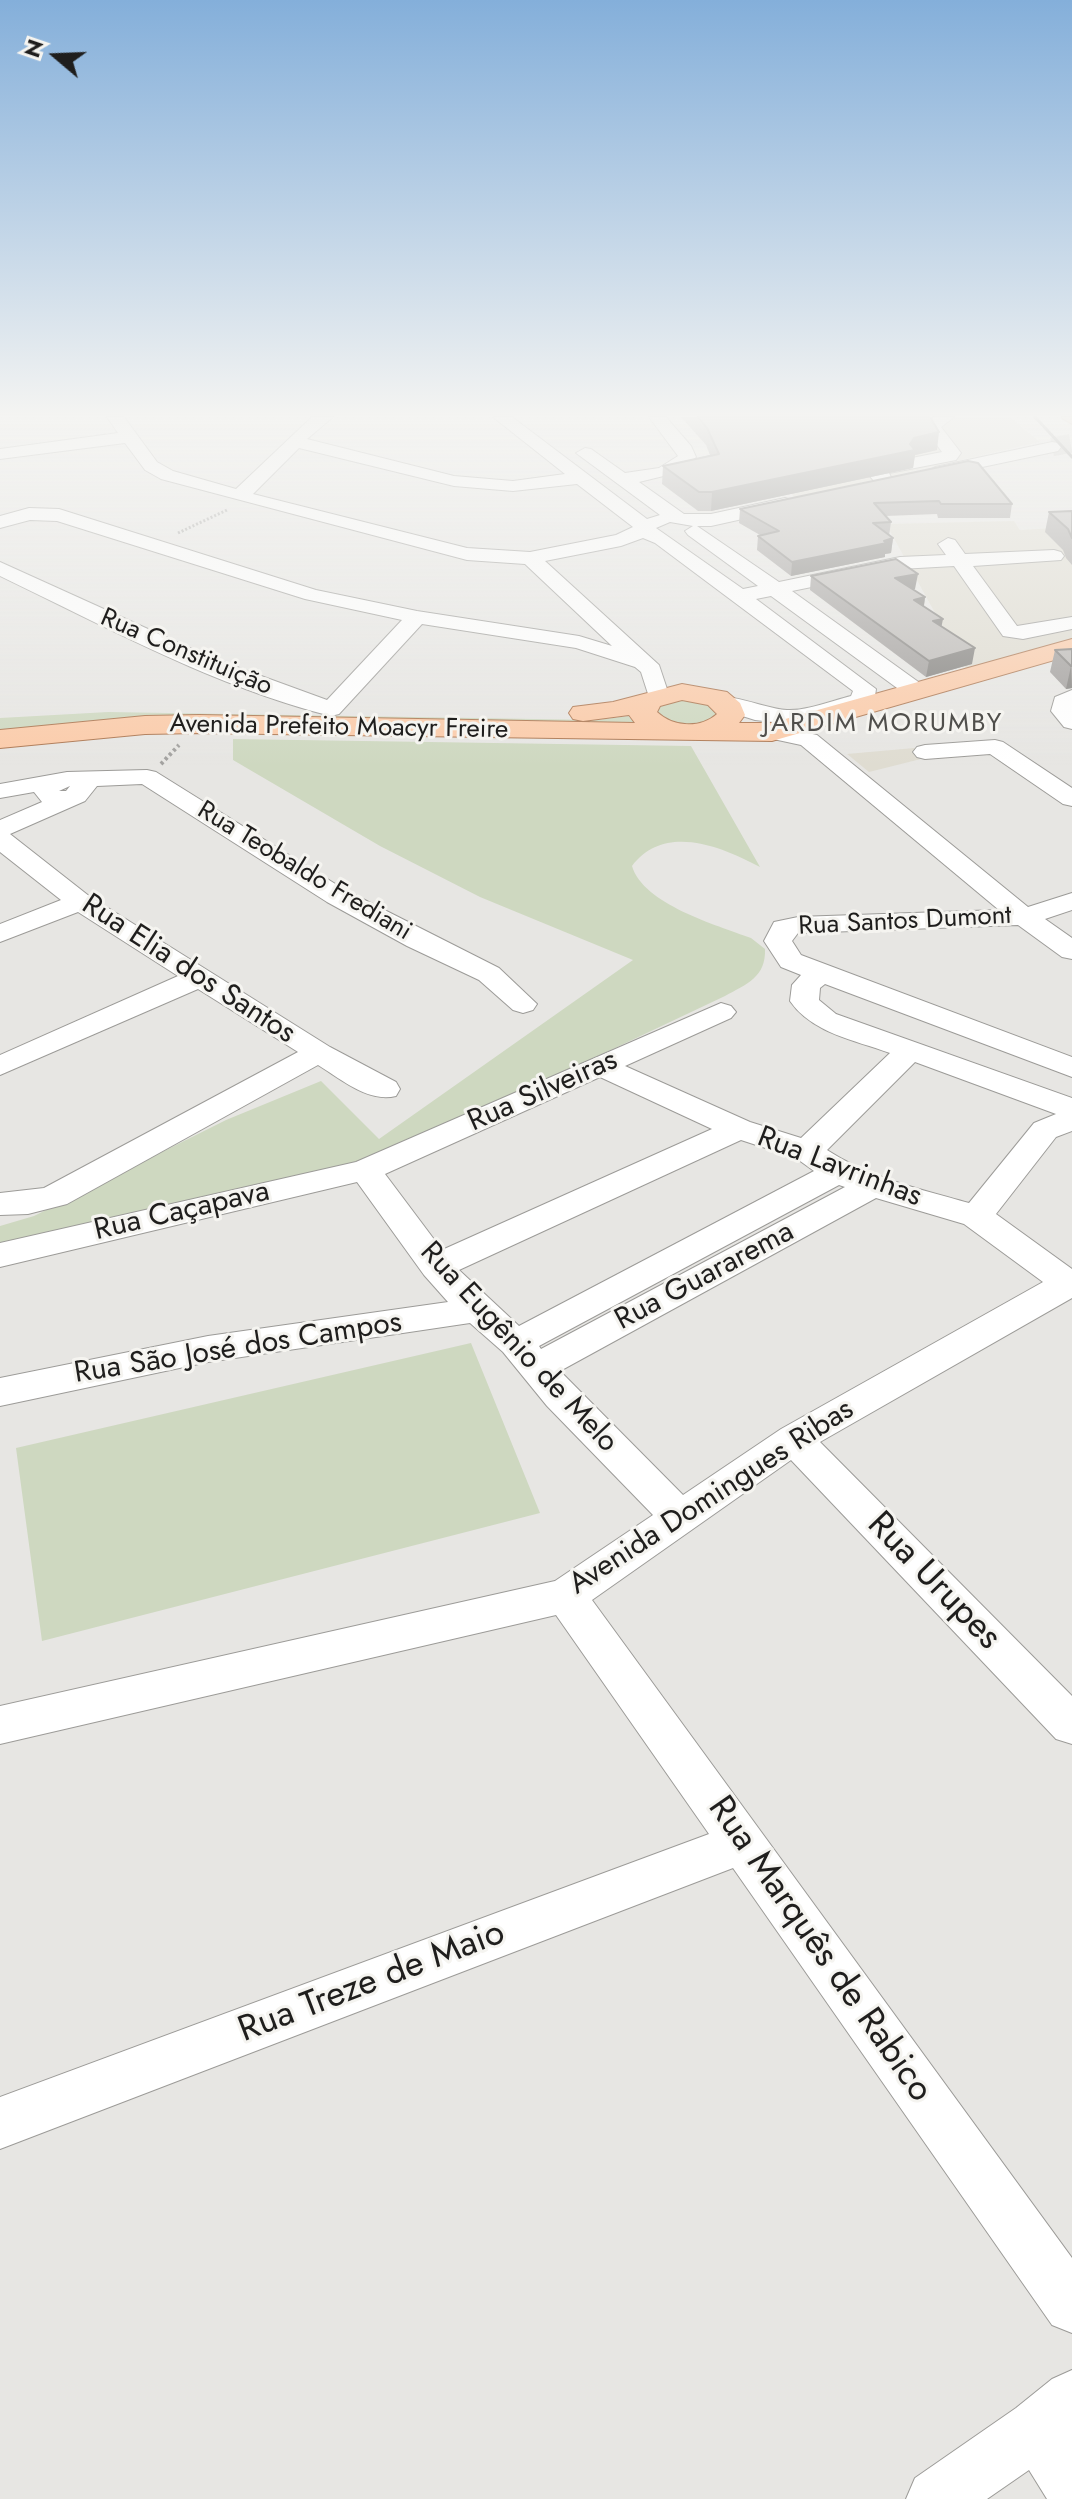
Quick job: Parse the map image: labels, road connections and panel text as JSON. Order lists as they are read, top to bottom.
{
  "streets": {
    "main road": ["Avenida Prefeito Moacyr Freire"],
    "street": [
      "Rua Constituição",
      "Rua Teobaldo Frediani",
      "Rua Santos Dumont",
      "Rua Elia dos Santos",
      "Rua Silveiras",
      "Rua Lavrinhas",
      "Rua Caçapava",
      "Rua Guararema",
      "Rua Eugênio de Melo",
      "Rua São José dos Campos",
      "Avenida Domingues Ribas",
      "Rua Urupes",
      "Rua Marquês de Rabico",
      "Rua Treze de Maio"
    ]
  },
  "crossings": [
    ["Rua Constituição", "Avenida Prefeito Moacyr Freire"],
    ["Rua Silveiras", "Rua Lavrinhas"],
    ["Rua Silveiras", "Rua Caçapava"],
    ["Rua Silveiras", "Rua Eugênio de Melo"],
    ["Rua Lavrinhas", "Rua Guararema"],
    ["Rua Lavrinhas", "Avenida Domingues Ribas"],
    ["Rua Caçapava", "Rua Eugênio de Melo"],
    ["Rua Guararema", "Rua Eugênio de Melo"],
    ["Rua Eugênio de Melo", "Rua São José dos Campos"],
    ["Rua Eugênio de Melo", "Avenida Domingues Ribas"],
    ["Avenida Domingues Ribas", "Rua Urupes"],
    ["Avenida Domingues Ribas", "Rua Marquês de Rabico"],
    ["Rua Marquês de Rabico", "Rua Treze de Maio"]
  ],
  "districts": ["JARDIM MORUMBY"],
  "north": "left"
}
